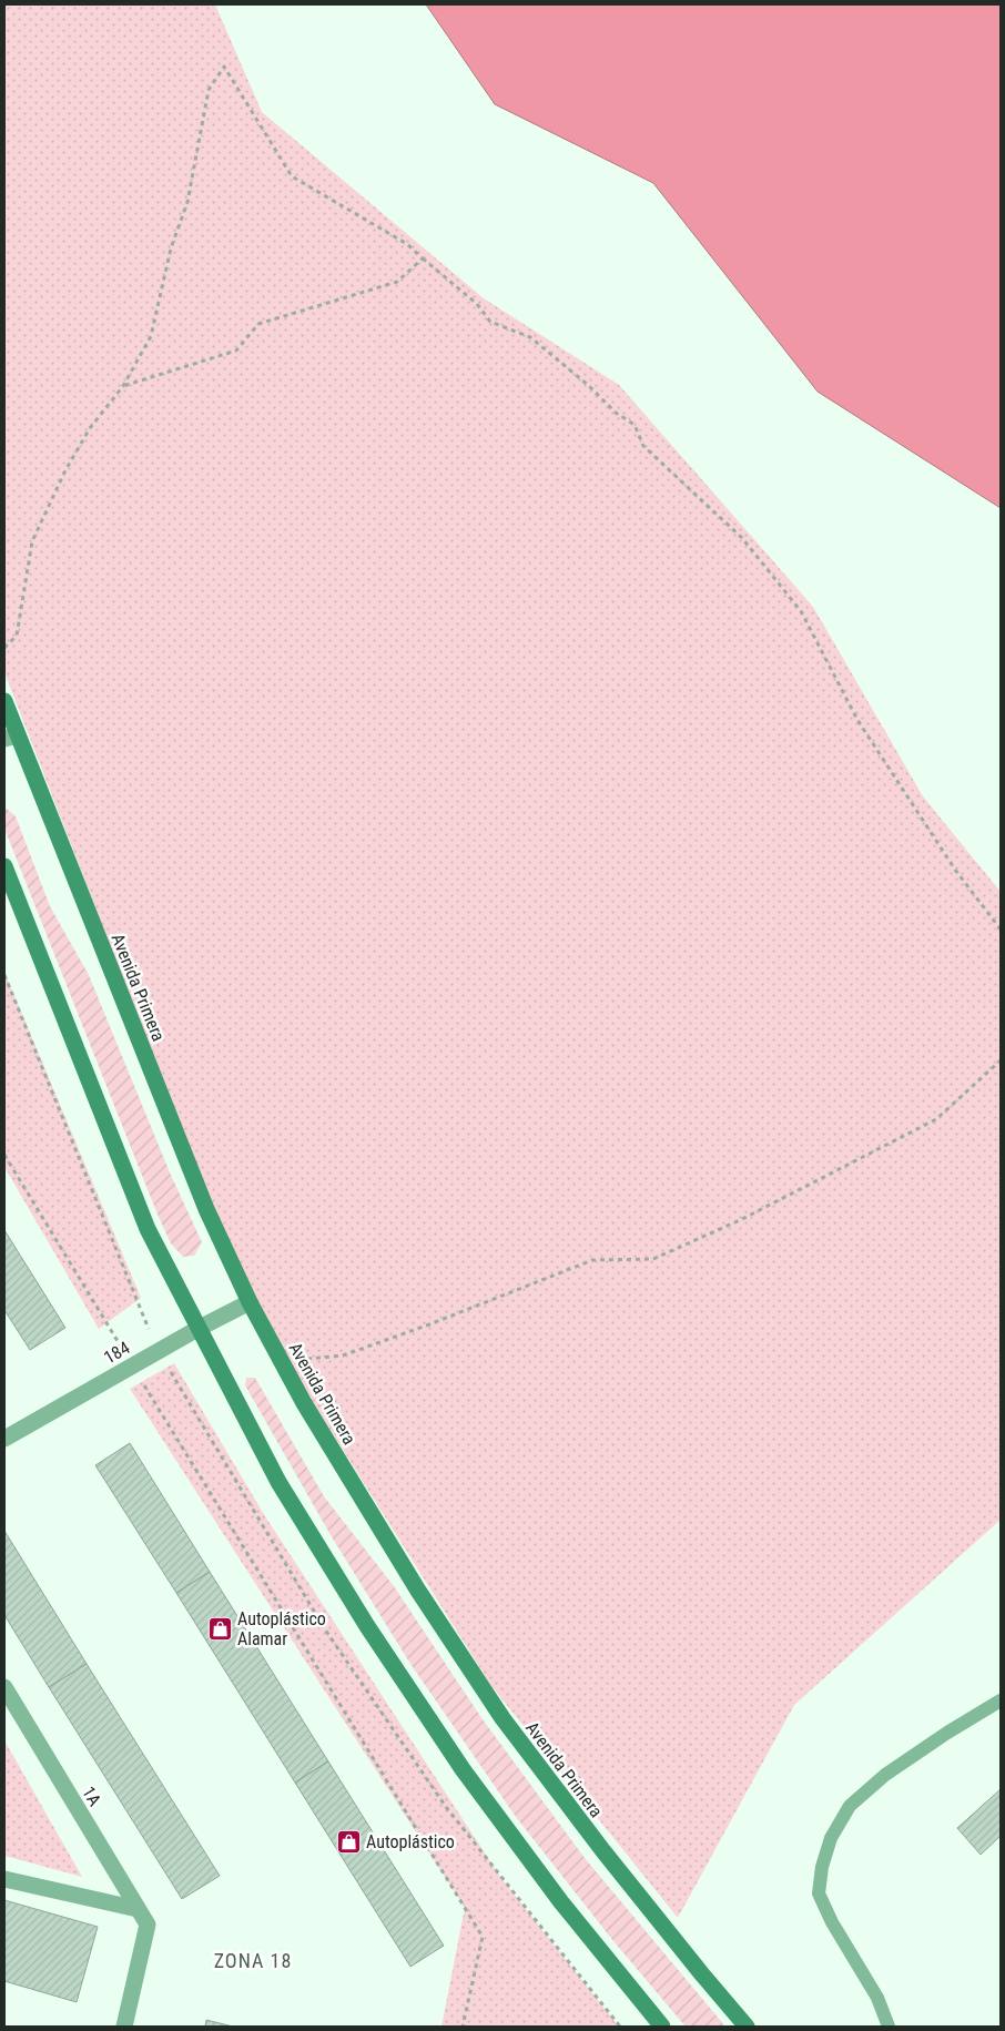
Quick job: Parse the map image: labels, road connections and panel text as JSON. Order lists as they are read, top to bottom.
{
  "streets": {
    "street": ["Avenida Primera", "184", "1A"]
  },
  "crossings": [
    ["Avenida Primera", "184"]
  ],
  "districts": ["ZONA 18"],
  "places": {
    "shop": ["Autoplástico Alamar", "Autoplástico"]
  }
}
